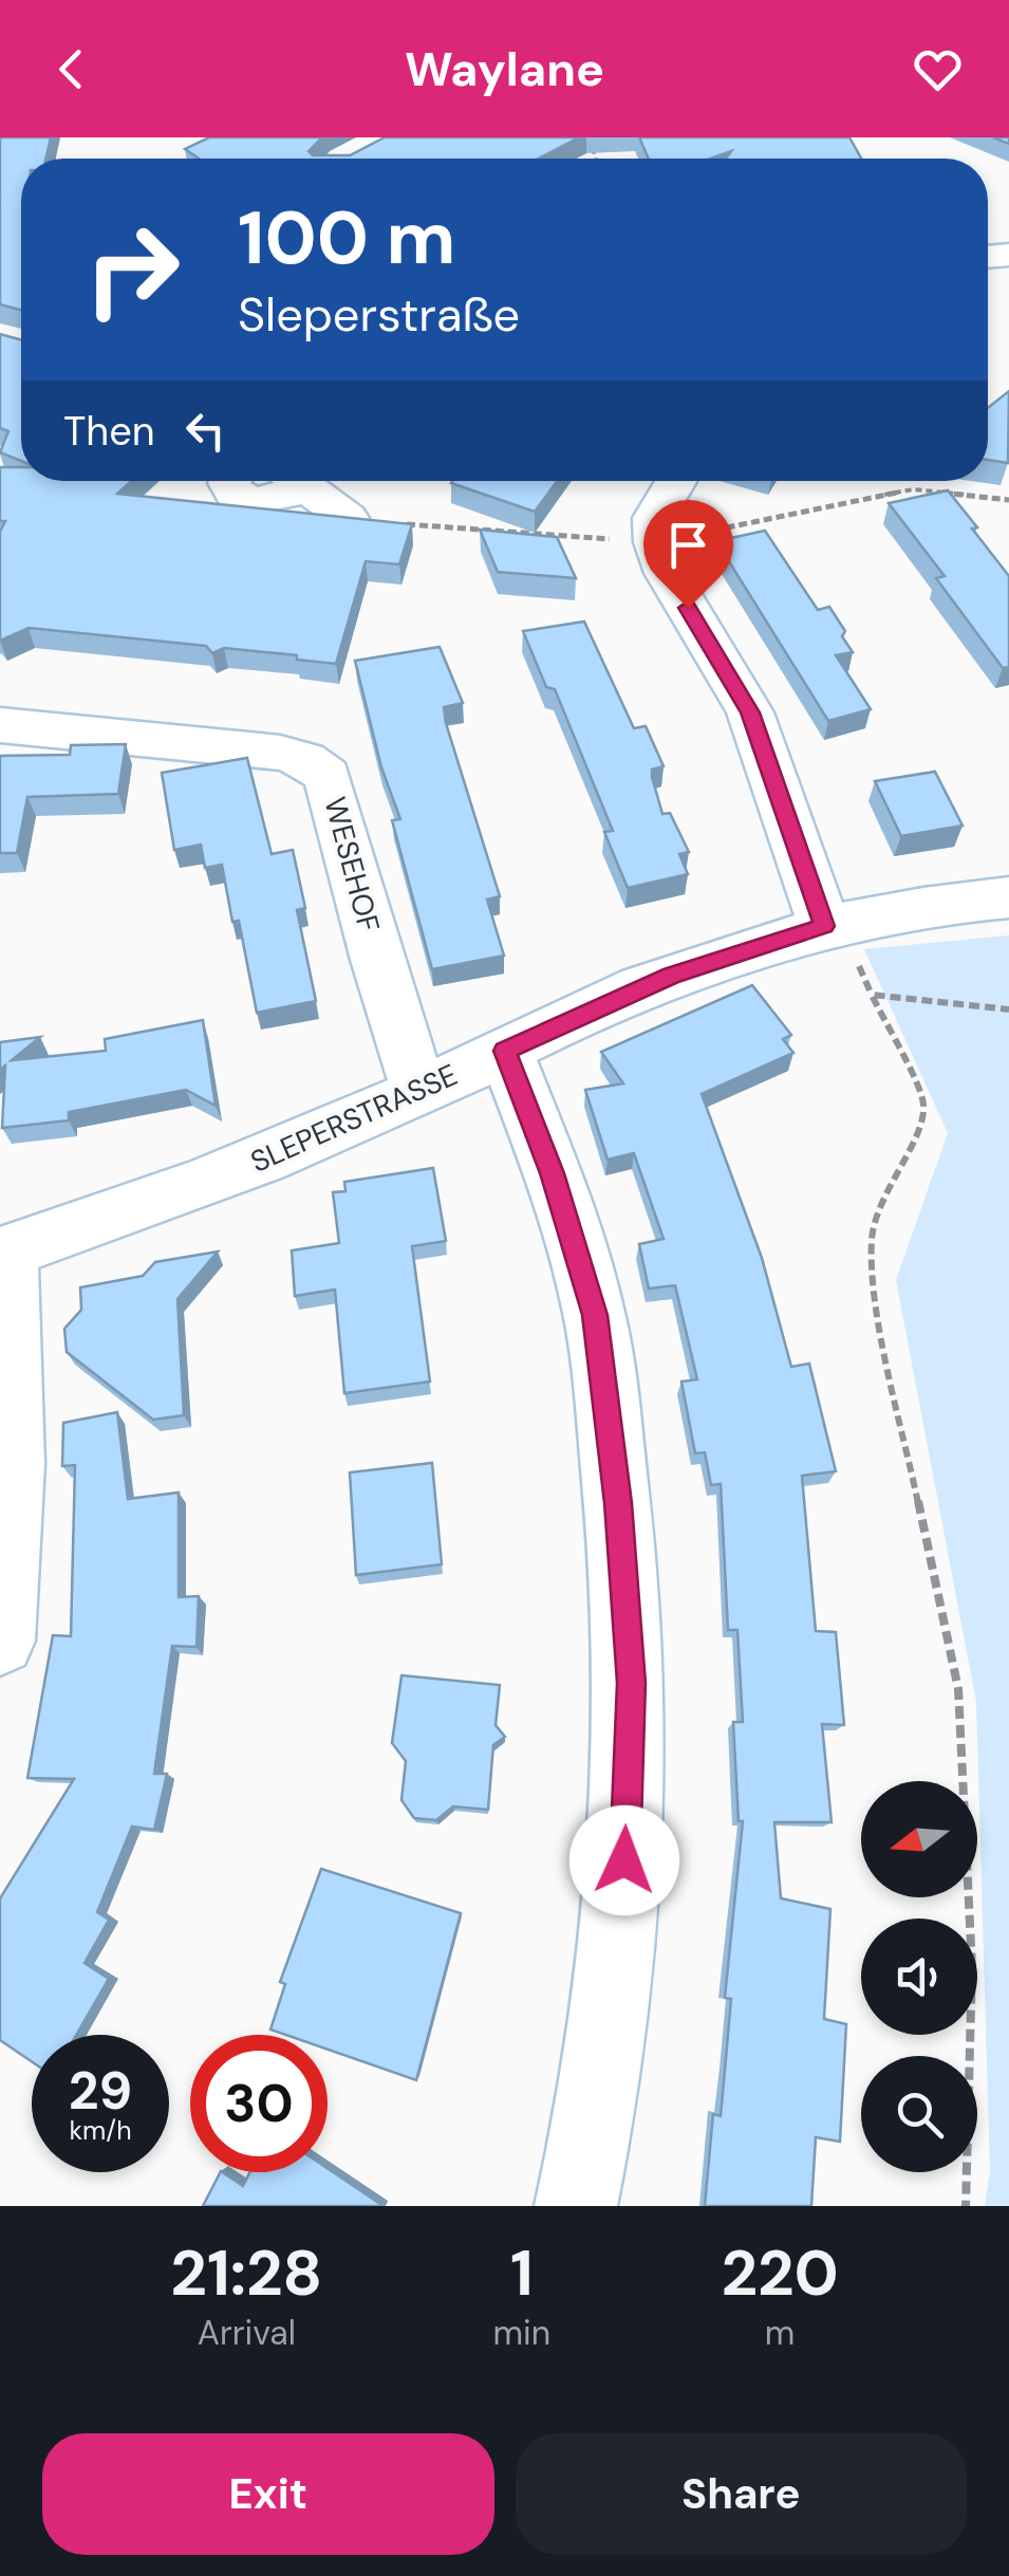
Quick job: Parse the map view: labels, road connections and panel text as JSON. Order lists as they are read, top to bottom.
{
  "streets": {
    "street": ["WESEHOF", "SLEPERSTRASSE"]
  },
  "crossings": [
    ["WESEHOF", "SLEPERSTRASSE"]
  ],
  "north": "left",
  "page": {
    "header": "Waylane",
    "turn": ["100 m", "Sleperstraße"],
    "then": "Then",
    "speed": "29 km/h",
    "limit": "30",
    "eta": [
      "21:28",
      "Arrival",
      "1",
      "min",
      "220",
      "m"
    ],
    "buttons": ["Exit", "Share"]
  }
}
